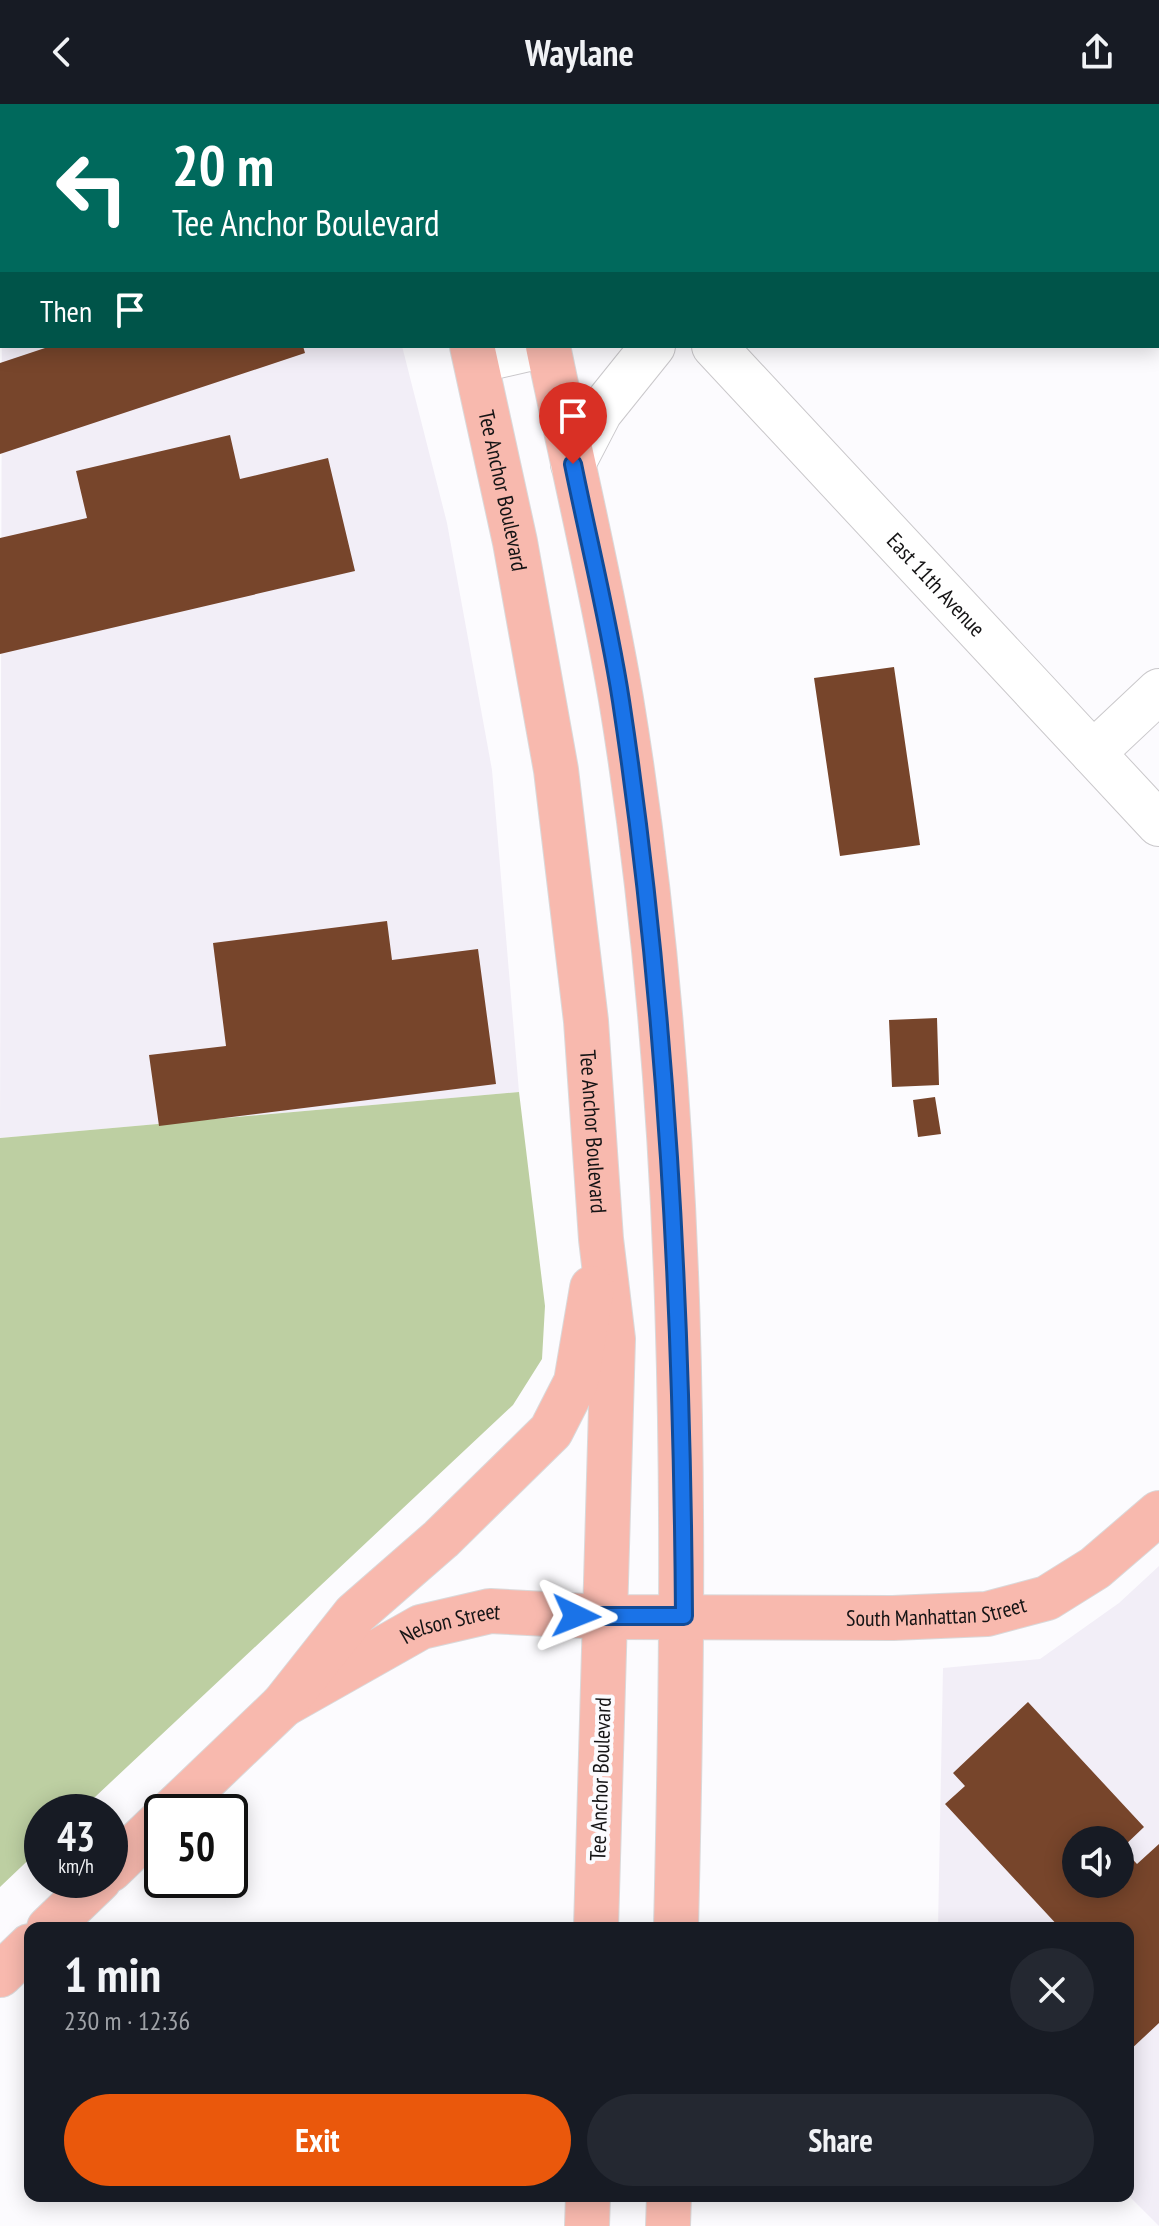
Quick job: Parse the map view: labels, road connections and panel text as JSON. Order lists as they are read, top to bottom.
{
  "streets": {
    "main road": ["Tee Anchor Boulevard", "South Manhattan Street", "Nelson Street"],
    "street": ["East 11th Avenue"]
  },
  "crossings": [
    ["Tee Anchor Boulevard", "Nelson Street"],
    ["South Manhattan Street", "Nelson Street"]
  ],
  "page": {
    "header": "Waylane",
    "turn": ["20 m", "Tee Anchor Boulevard"],
    "then": "Then",
    "speed": "43 km/h",
    "limit": "50",
    "heading": ["1 min", "230 m · 12:36"],
    "buttons": ["Exit", "Share"]
  }
}
